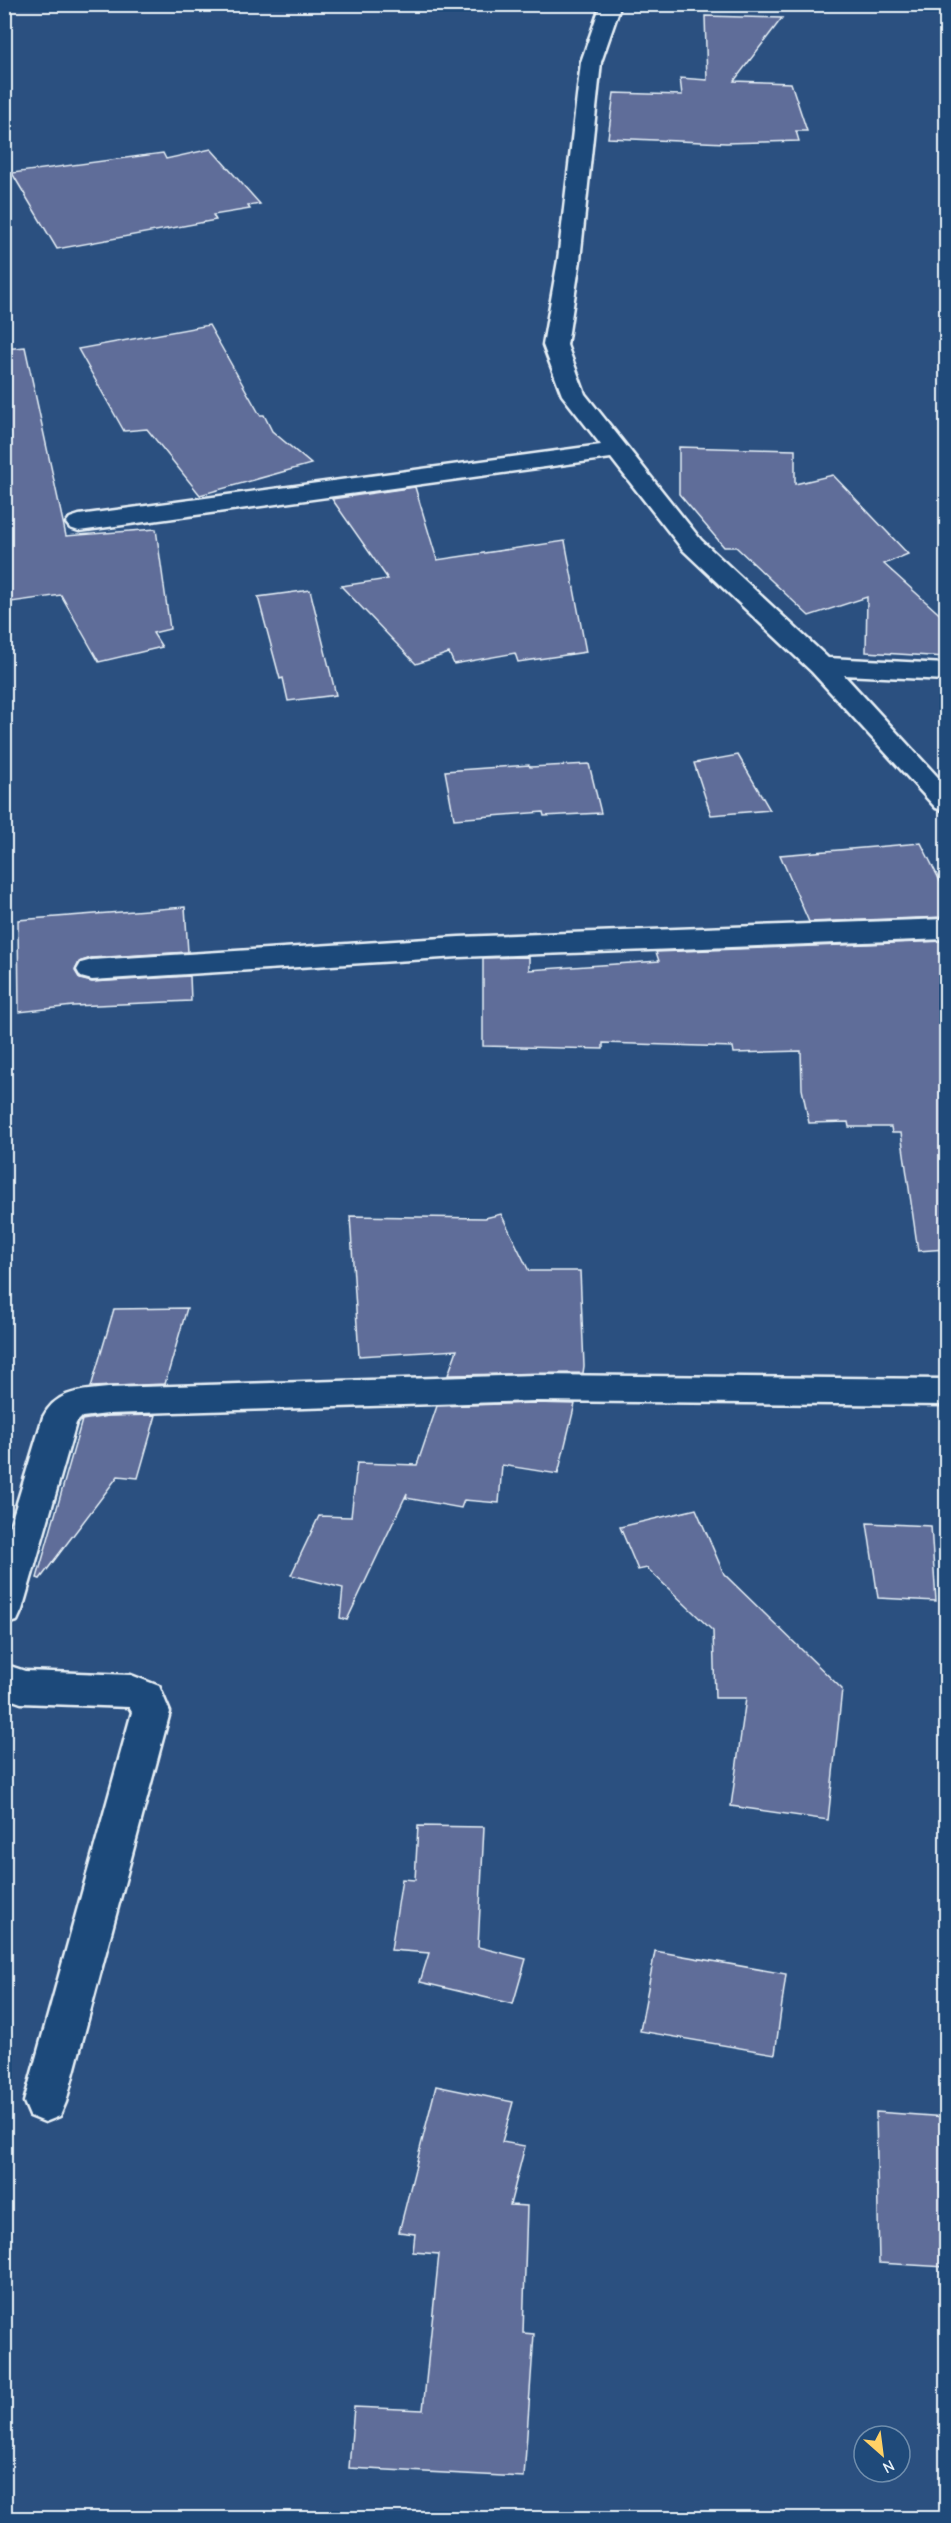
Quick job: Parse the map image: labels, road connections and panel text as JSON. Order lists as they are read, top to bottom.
{
  "north": "bottom right"
}
